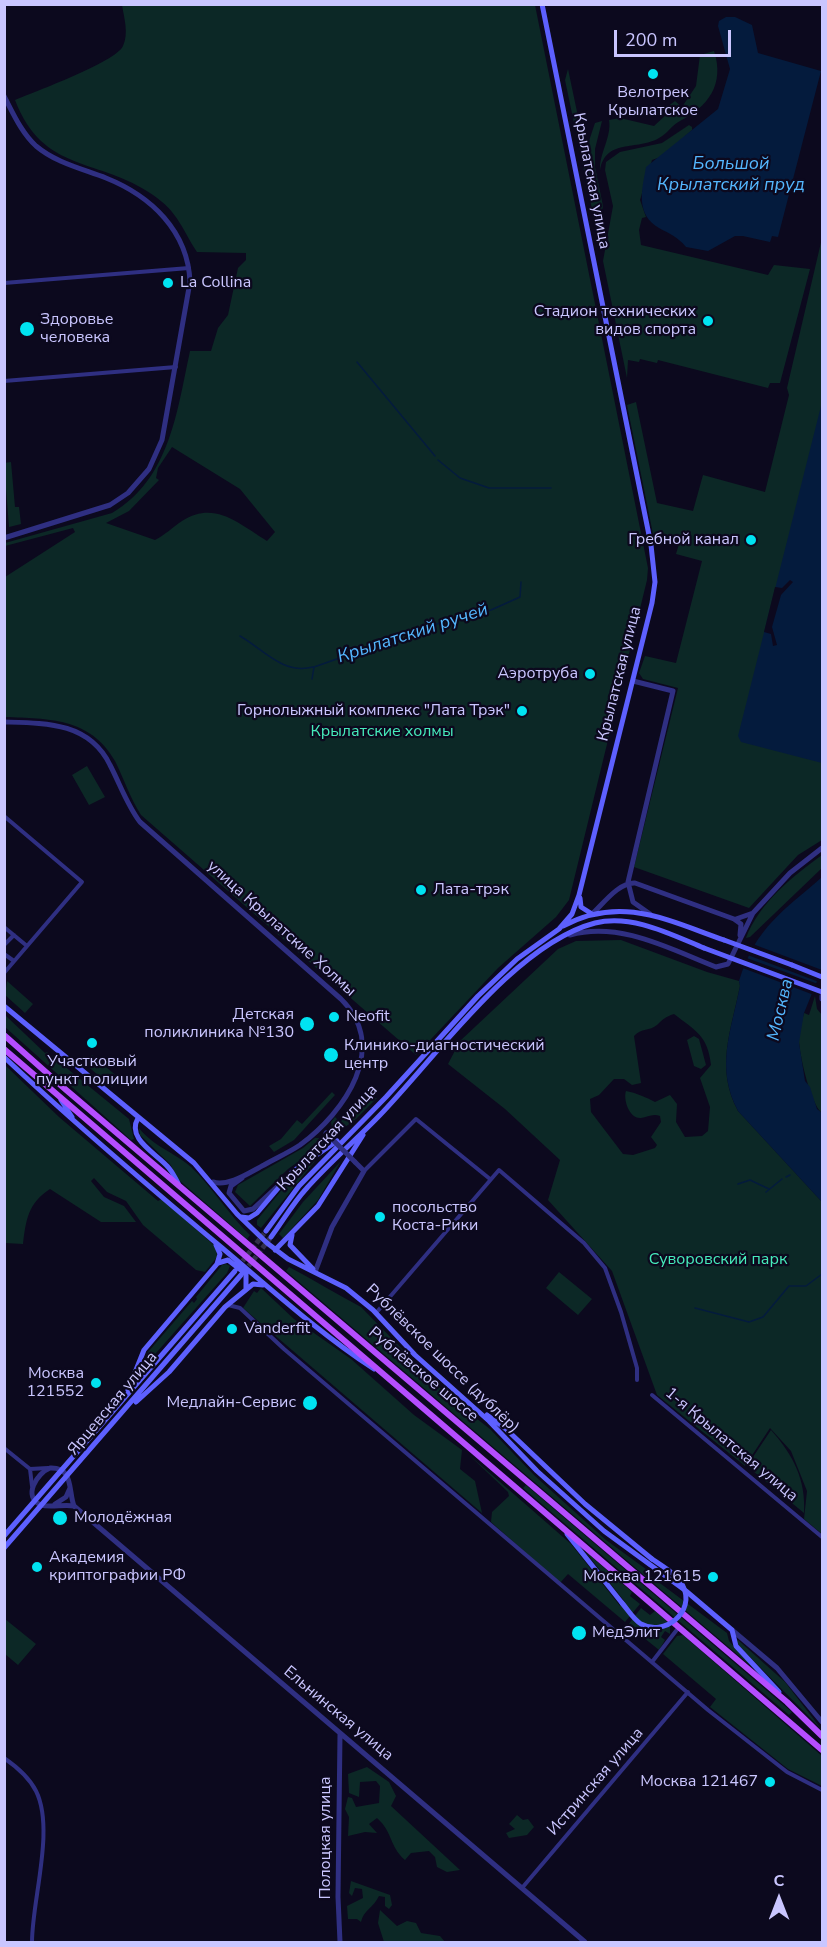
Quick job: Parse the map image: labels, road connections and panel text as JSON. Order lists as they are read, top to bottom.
{
  "streets": {
    "main road": [
      "Крылатская улица",
      "Рублёвское шоссе (дублёр)",
      "Рублёвское шоссе",
      "Ярцевская улица"
    ],
    "street": [
      "улица Крылатские Холмы",
      "1-я Крылатская улица",
      "Ельнинская улица",
      "Истринская улица",
      "Полоцкая улица"
    ]
  },
  "crossings": [
    ["улица Крылатские Холмы", "Рублёвское шоссе (дублёр)"],
    ["Ельнинская улица", "Истринская улица"],
    ["Ельнинская улица", "Полоцкая улица"]
  ],
  "water": ["Большой Крылатский пруд", "Крылатский ручей", "Москва"],
  "parks": ["Крылатские холмы", "Суворовский парк"],
  "places": [
    "Велотрек Крылатское",
    "La Collina",
    "Стадион технических видов спорта",
    "Здоровье человека",
    "Гребной канал",
    "Аэротруба",
    "Горнолыжный комплекс \"Лата Трэк\"",
    "Лата-трэк",
    "Neofit",
    "Детская поликлиника №130",
    "Участковый пункт полиции",
    "Клинико-диагностический центр",
    "посольство Коста-Рики",
    "Vanderfit",
    "Москва 121552",
    "Медлайн-Сервис",
    "Молодёжная",
    "Академия криптографии РФ",
    "Москва 121615",
    "МедЭлит",
    "Москва 121467"
  ],
  "scale_bar": "200 m",
  "north": "top"
}
